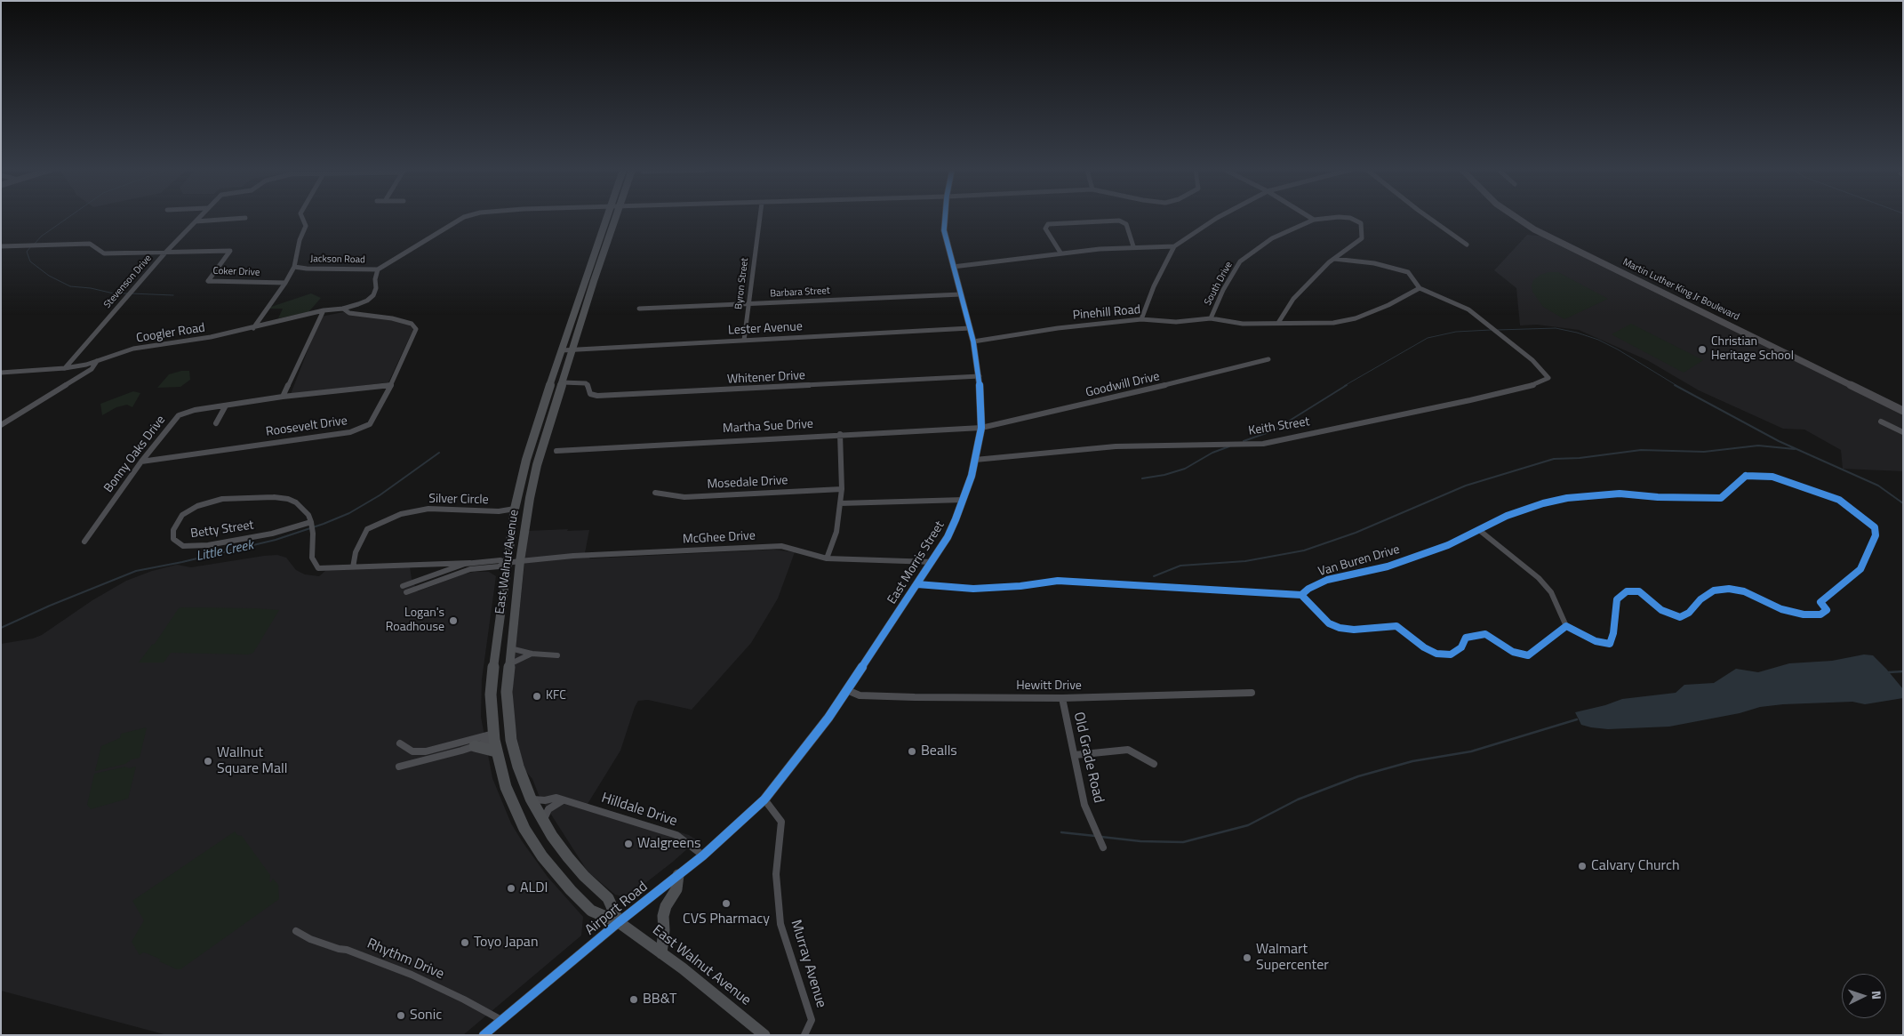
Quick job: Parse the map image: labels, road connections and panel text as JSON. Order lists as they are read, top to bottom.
{
  "streets": {
    "main road": [
      "Martin Luther King Jr Boulevard",
      "East Walnut Avenue",
      "East Morris Street",
      "Airport Road"
    ],
    "street": [
      "Jackson Road",
      "Coker Drive",
      "Stevenson Drive",
      "Byron Street",
      "South Drive",
      "Barbara Street",
      "Pinehill Road",
      "Lester Avenue",
      "Coogler Road",
      "Whitener Drive",
      "Goodwill Drive",
      "Roosevelt Drive",
      "Martha Sue Drive",
      "Keith Street",
      "Bonny Oaks Drive",
      "Mosedale Drive",
      "Silver Circle",
      "Betty Street",
      "McGhee Drive",
      "Van Buren Drive",
      "Hewitt Drive",
      "Old Grade Road",
      "Hilldale Drive",
      "Rhythm Drive",
      "Murray Avenue"
    ]
  },
  "crossings": [
    ["Jackson Road", "Coker Drive"],
    ["Jackson Road", "Coogler Road"],
    ["Coker Drive", "Stevenson Drive"],
    ["Stevenson Drive", "Coogler Road"],
    ["Byron Street", "Barbara Street"],
    ["Byron Street", "Lester Avenue"],
    ["South Drive", "Pinehill Road"],
    ["Barbara Street", "East Morris Street"],
    ["Pinehill Road", "Keith Street"],
    ["Pinehill Road", "East Morris Street"],
    ["Lester Avenue", "East Walnut Avenue"],
    ["Lester Avenue", "East Morris Street"],
    ["Coogler Road", "Roosevelt Drive"],
    ["Whitener Drive", "East Walnut Avenue"],
    ["Whitener Drive", "East Morris Street"],
    ["Goodwill Drive", "Martha Sue Drive"],
    ["Goodwill Drive", "East Morris Street"],
    ["Roosevelt Drive", "Bonny Oaks Drive"],
    ["Martha Sue Drive", "East Morris Street"],
    ["Keith Street", "East Morris Street"],
    ["Silver Circle", "East Walnut Avenue"],
    ["McGhee Drive", "East Walnut Avenue"],
    ["McGhee Drive", "East Morris Street"],
    ["East Walnut Avenue", "Hilldale Drive"],
    ["East Walnut Avenue", "Airport Road"],
    ["East Morris Street", "Hewitt Drive"],
    ["East Morris Street", "Airport Road"],
    ["East Morris Street", "Murray Avenue"],
    ["Hewitt Drive", "Old Grade Road"],
    ["Hilldale Drive", "Airport Road"],
    ["Airport Road", "Rhythm Drive"],
    ["Airport Road", "Murray Avenue"]
  ],
  "water": ["Little Creek"],
  "places": [
    "Christian Heritage School",
    "Logan's Roadhouse",
    "KFC",
    "Bealls",
    "Wallnut Square Mall",
    "Walgreens",
    "Calvary Church",
    "ALDI",
    "CVS Pharmacy",
    "Toyo Japan",
    "Walmart Supercenter",
    "BB&T",
    "Sonic"
  ],
  "north": "right"
}
